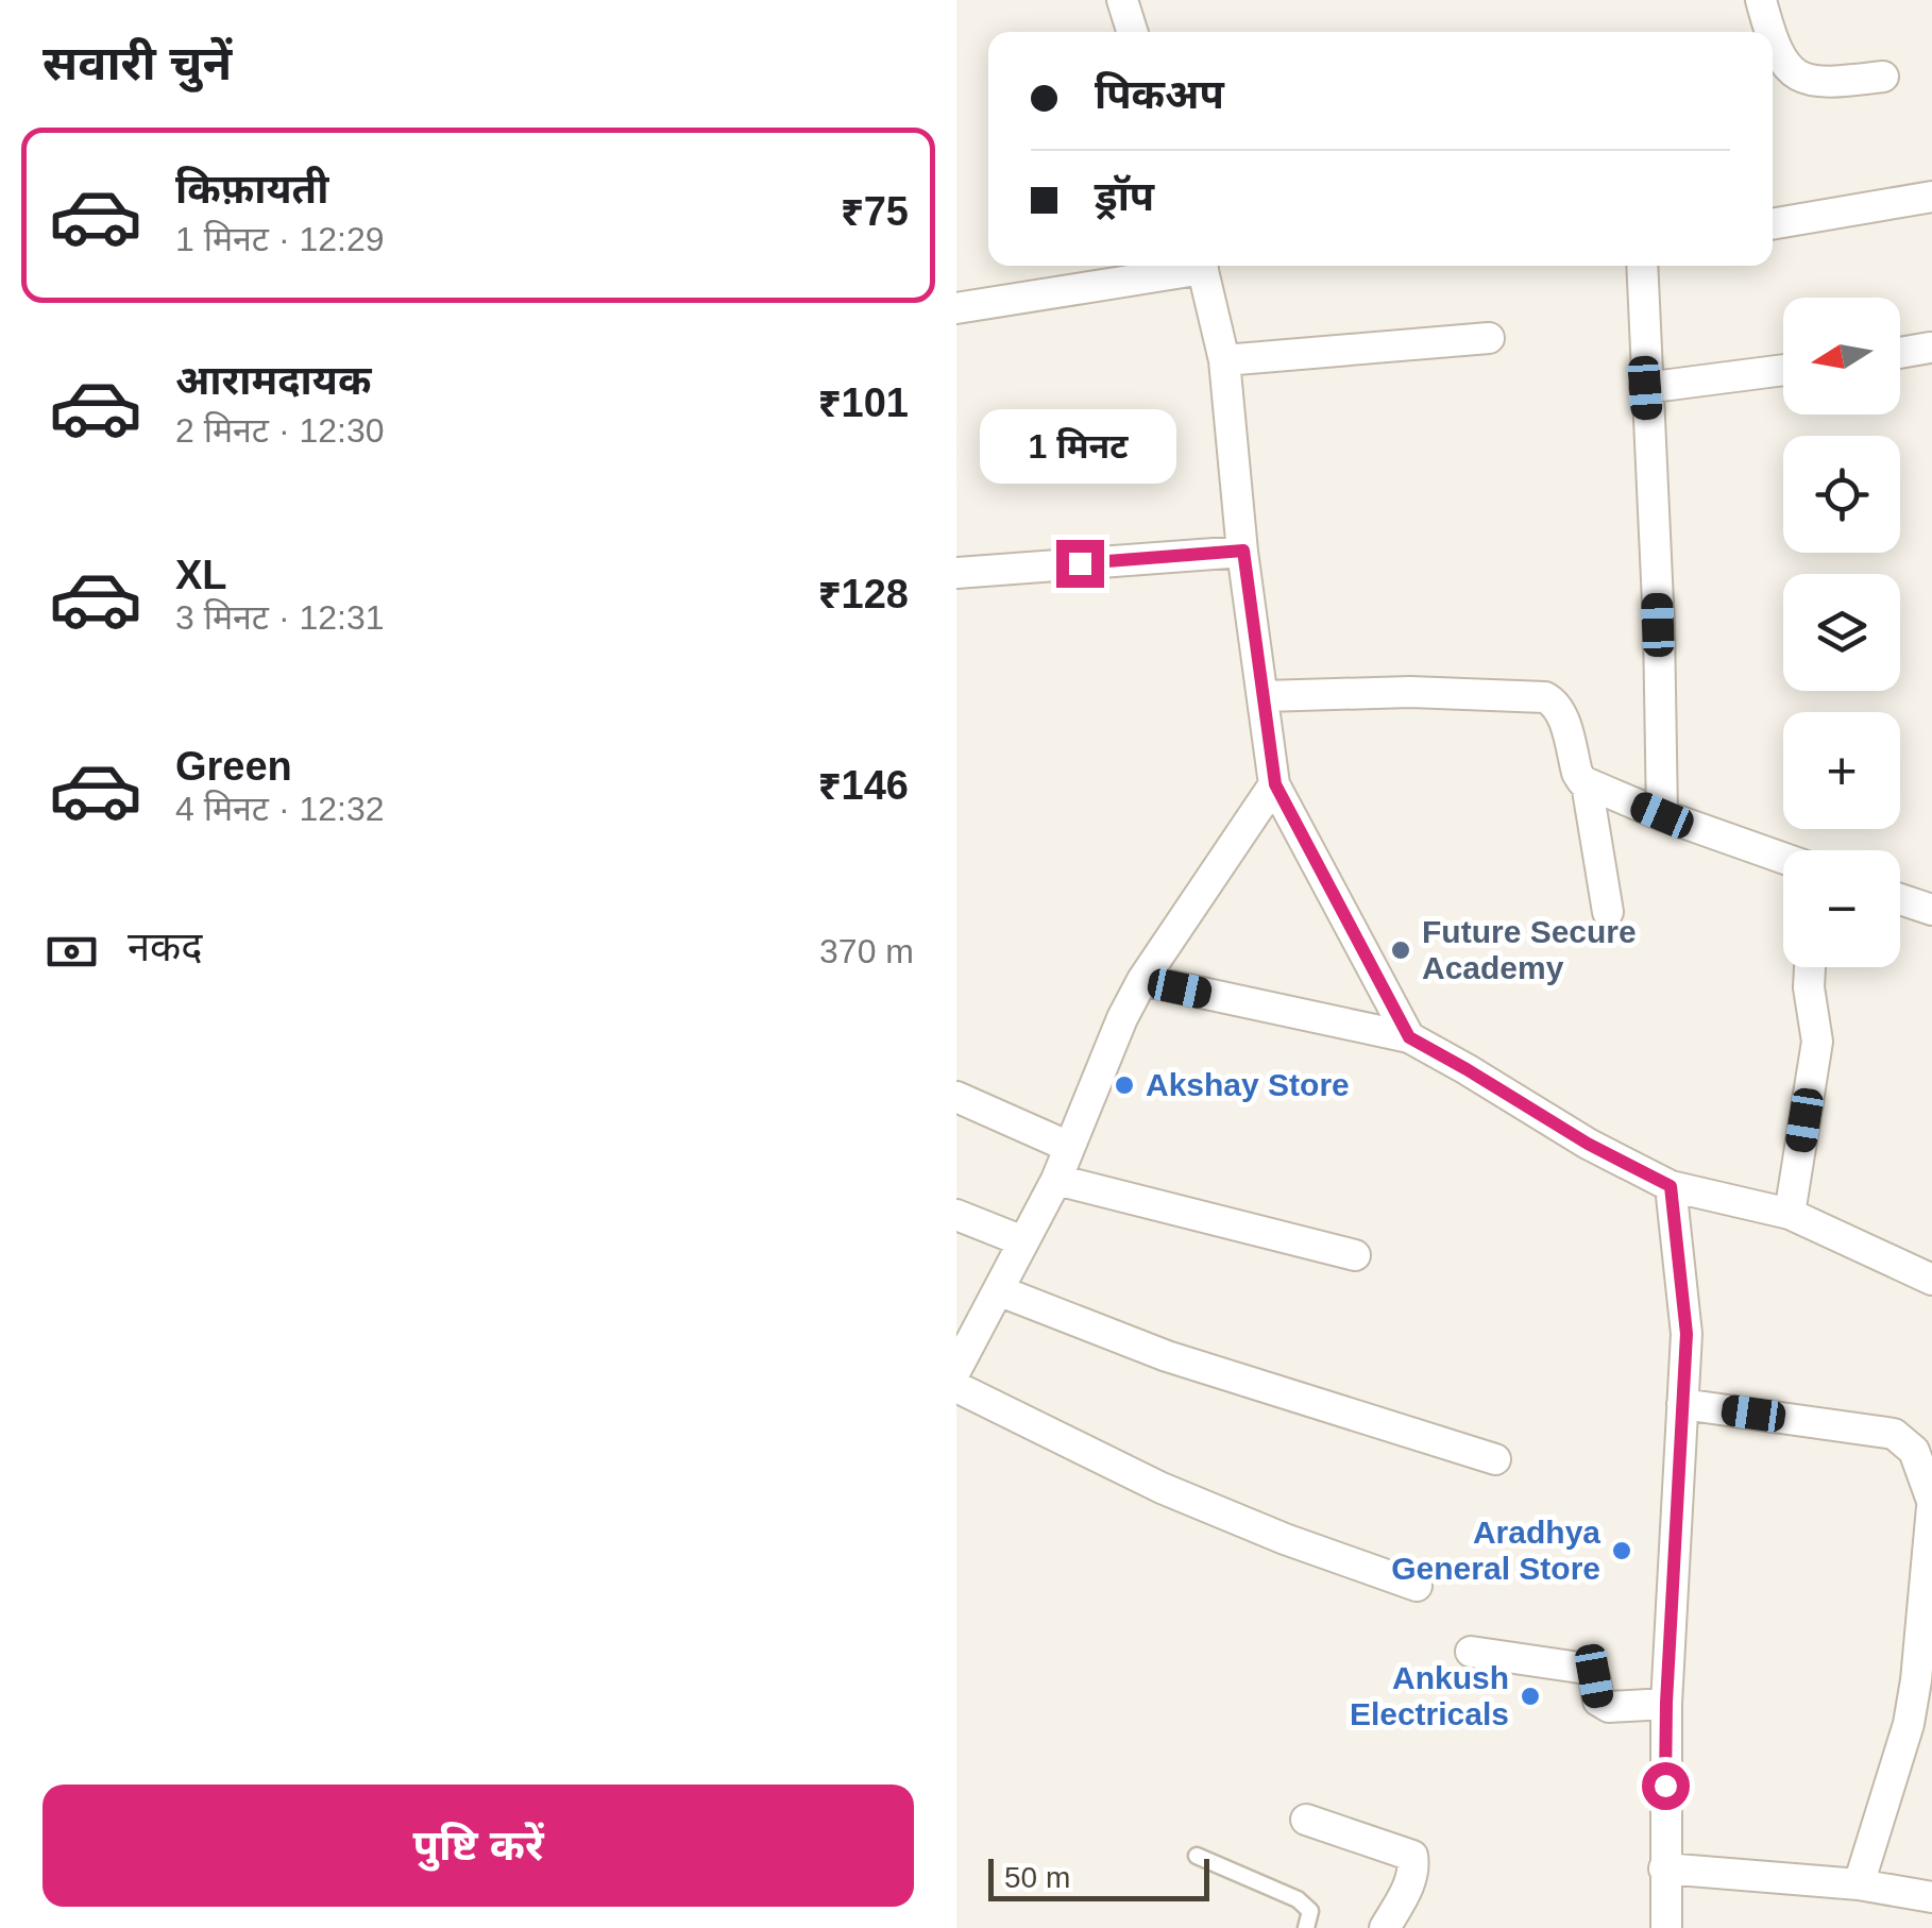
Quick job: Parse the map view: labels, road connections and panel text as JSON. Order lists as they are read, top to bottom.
{
  "places": [
    "Future Secure Academy",
    "Akshay Store",
    "Aradhya General Store",
    "Ankush Electricals"
  ],
  "scale_bar": "50 m",
  "north": "left",
  "page": {
    "heading": "सवारी चुनें",
    "banner": ["पिकअप", "ड्रॉप"],
    "list": [
      {
        "name": "किफ़ायती",
        "note": "1 मिनट · 12:29",
        "value": "₹75"
      },
      {
        "name": "आरामदायक",
        "note": "2 मिनट · 12:30",
        "value": "₹101"
      },
      {
        "name": "XL",
        "note": "3 मिनट · 12:31",
        "value": "₹128"
      },
      {
        "name": "Green",
        "note": "4 मिनट · 12:32",
        "value": "₹146"
      }
    ],
    "map_buttons": ["+", "−"],
    "bubble": "1 मिनट",
    "pay": ["नकद", "370 m"],
    "buttons": "पुष्टि करें",
    "scale": "50 m"
  }
}
